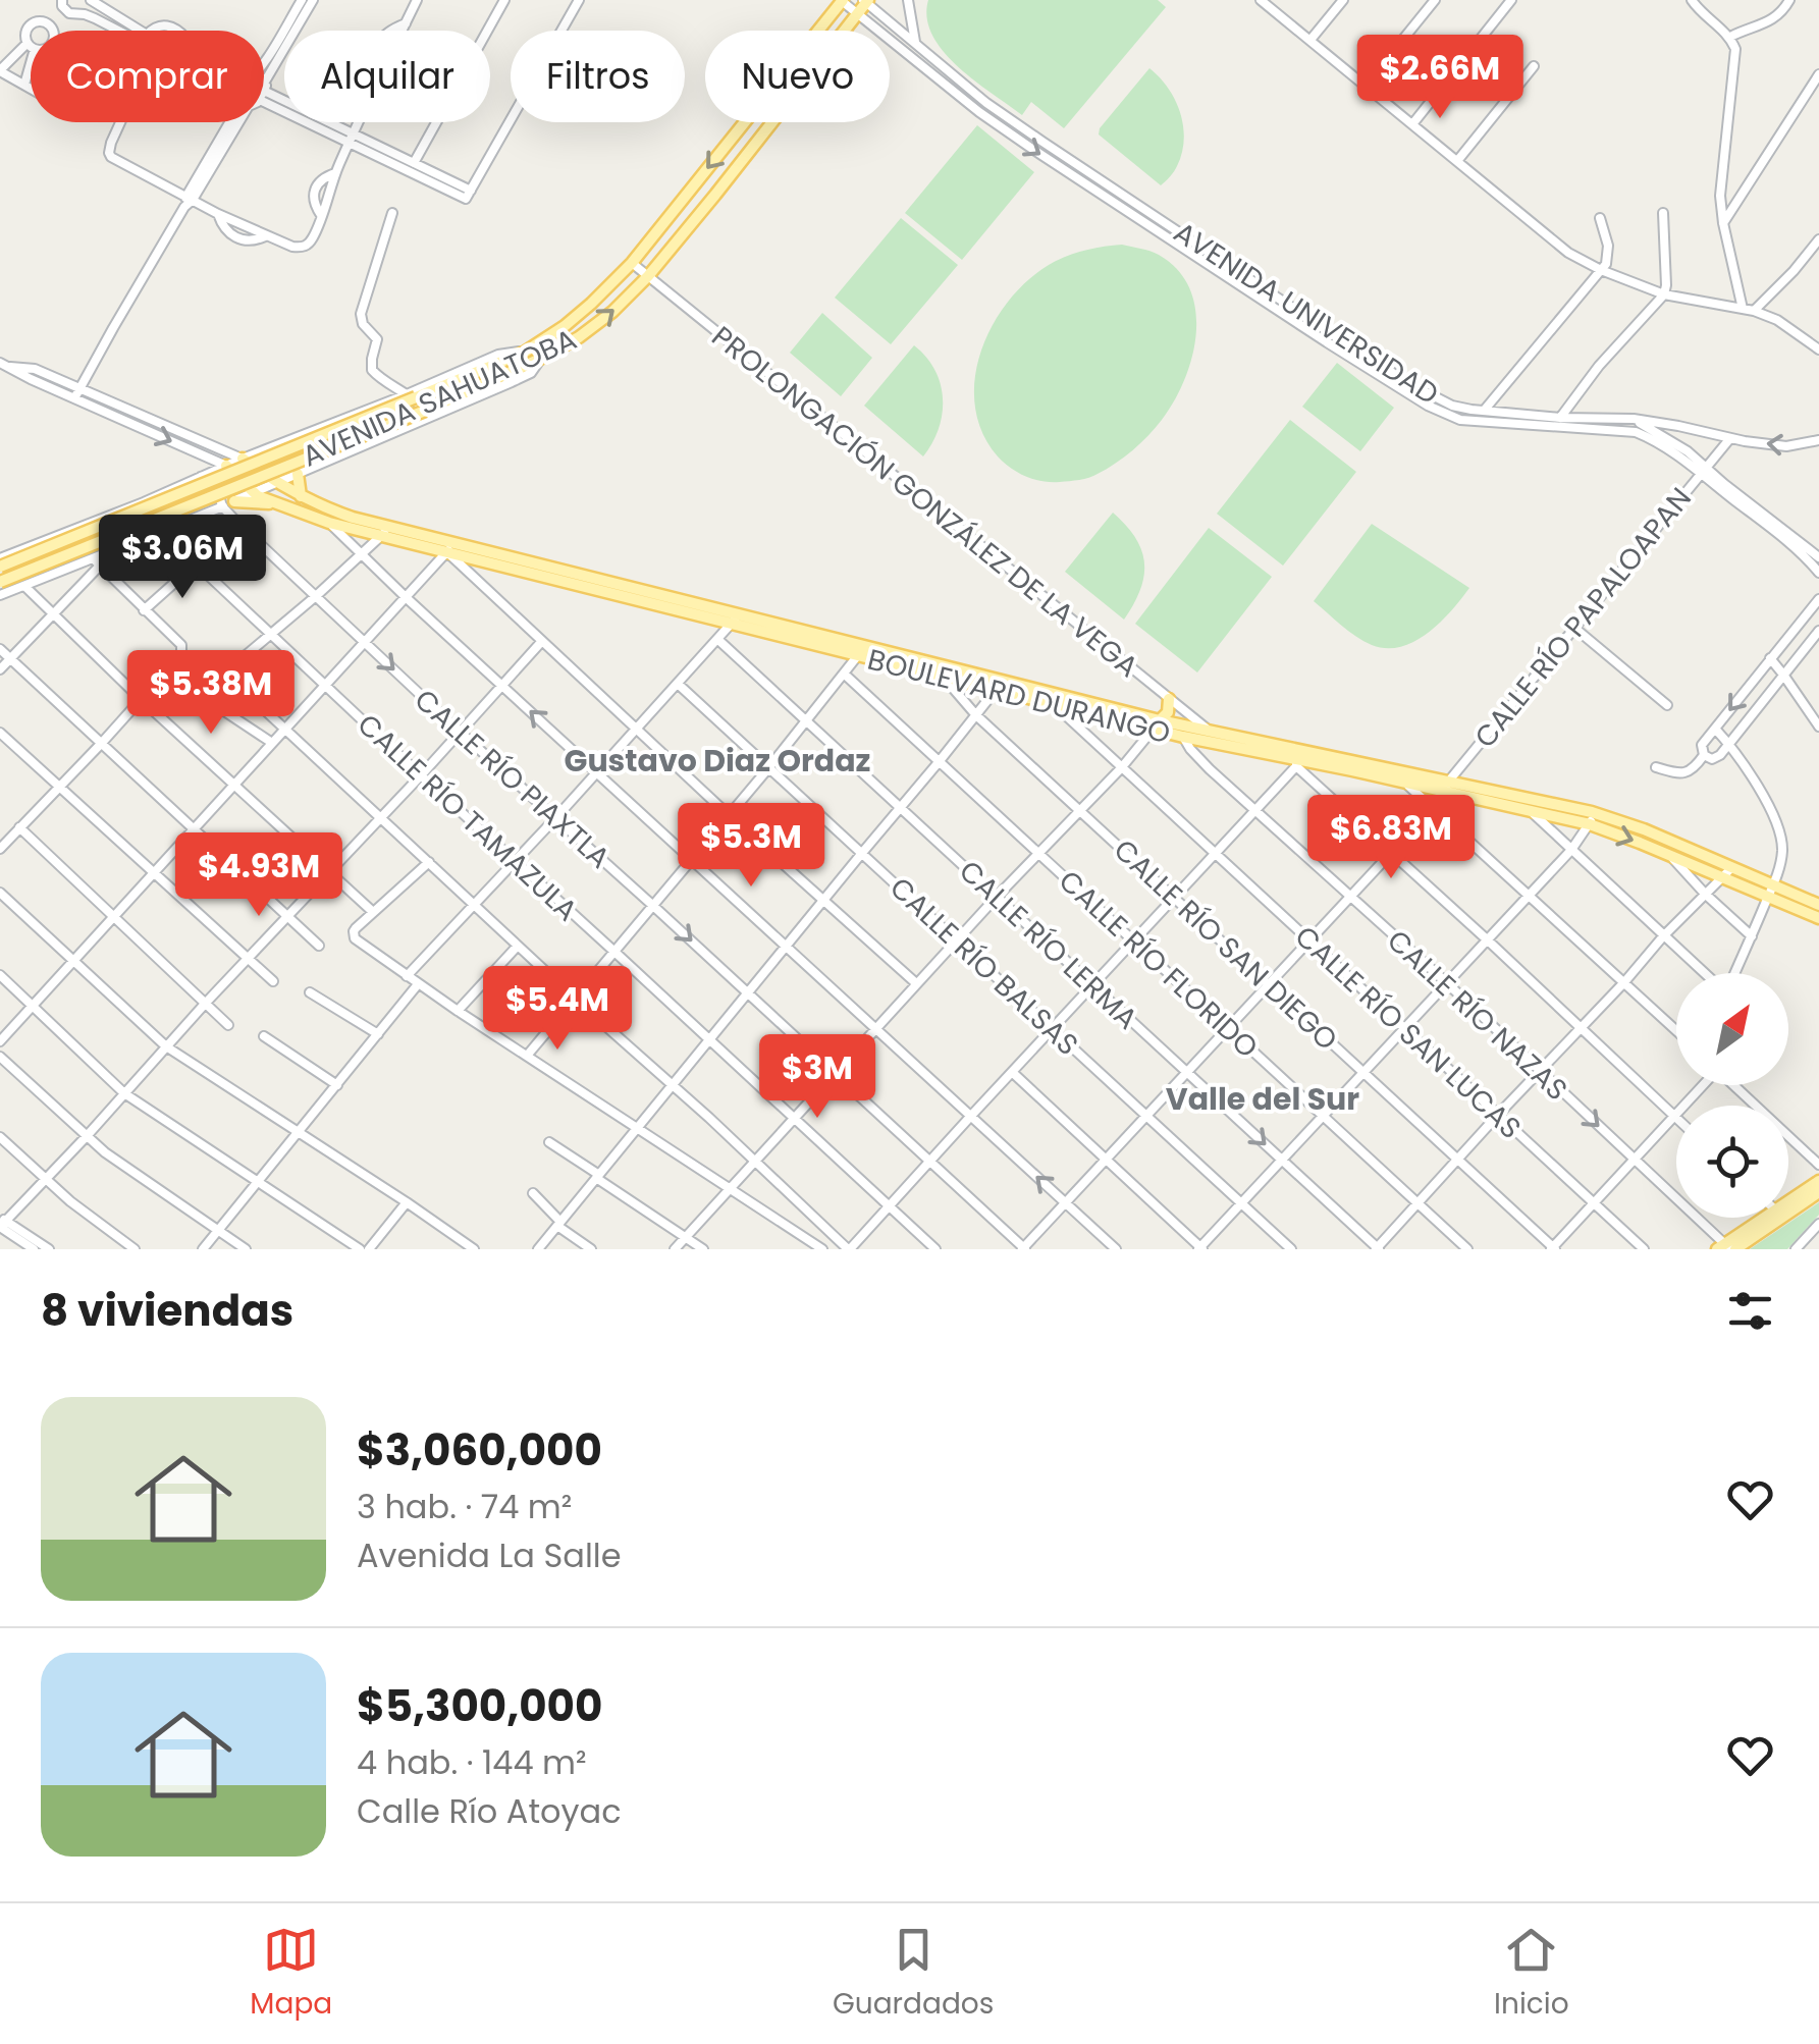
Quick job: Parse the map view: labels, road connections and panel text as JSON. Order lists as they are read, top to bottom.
{
  "streets": {
    "main road": ["AVENIDA SAHUATOBA", "BOULEVARD DURANGO"],
    "street": [
      "AVENIDA UNIVERSIDAD",
      "PROLONGACIÓN GONZÁLEZ DE LA VEGA",
      "CALLE RÍO PAPALOAPAN",
      "CALLE RÍO PIAXTLA",
      "CALLE RÍO TAMAZULA",
      "CALLE RÍO LERMA",
      "CALLE RÍO SAN DIEGO",
      "CALLE RÍO FLORIDO",
      "CALLE RÍO BALSAS",
      "CALLE RÍO NAZAS",
      "CALLE RÍO SAN LUCAS"
    ]
  },
  "crossings": [
    ["AVENIDA UNIVERSIDAD", "AVENIDA SAHUATOBA"],
    ["AVENIDA UNIVERSIDAD", "CALLE RÍO PAPALOAPAN"],
    ["AVENIDA SAHUATOBA", "PROLONGACIÓN GONZÁLEZ DE LA VEGA"],
    ["PROLONGACIÓN GONZÁLEZ DE LA VEGA", "BOULEVARD DURANGO"],
    ["CALLE RÍO PAPALOAPAN", "BOULEVARD DURANGO"],
    ["CALLE RÍO PAPALOAPAN", "CALLE RÍO PIAXTLA"],
    ["CALLE RÍO PAPALOAPAN", "CALLE RÍO LERMA"],
    ["CALLE RÍO PAPALOAPAN", "CALLE RÍO SAN DIEGO"],
    ["CALLE RÍO PAPALOAPAN", "CALLE RÍO FLORIDO"],
    ["CALLE RÍO PAPALOAPAN", "CALLE RÍO BALSAS"],
    ["CALLE RÍO PAPALOAPAN", "CALLE RÍO NAZAS"],
    ["CALLE RÍO PAPALOAPAN", "CALLE RÍO SAN LUCAS"],
    ["BOULEVARD DURANGO", "CALLE RÍO SAN DIEGO"],
    ["BOULEVARD DURANGO", "CALLE RÍO NAZAS"],
    ["BOULEVARD DURANGO", "CALLE RÍO SAN LUCAS"]
  ],
  "districts": ["Gustavo Diaz Ordaz", "Valle del Sur"],
  "north": "top right",
  "page": {
    "chip": [
      "Comprar",
      "Alquilar",
      "Filtros",
      "Nuevo"
    ],
    "price": [
      "$2.66M",
      "$3.06M",
      "$5.38M",
      "$6.83M",
      "$5.3M",
      "$4.93M",
      "$5.4M",
      "$3M"
    ],
    "heading": "8 viviendas",
    "list": [
      {
        "name": "$3,060,000",
        "note": "3 hab. · 74 m² · Avenida La Salle"
      },
      {
        "name": "$5,300,000",
        "note": "4 hab. · 144 m² · Calle Río Atoyac"
      }
    ],
    "tabs": ["Mapa", "Guardados", "Inicio"]
  }
}
